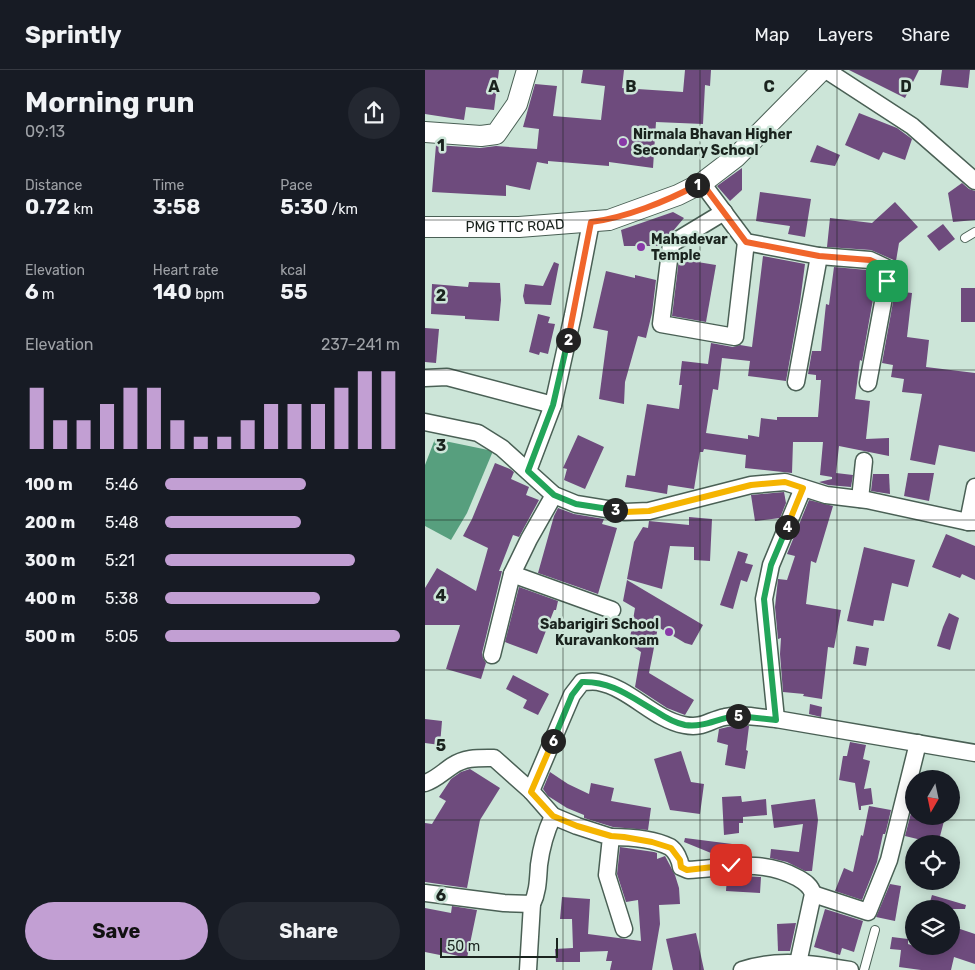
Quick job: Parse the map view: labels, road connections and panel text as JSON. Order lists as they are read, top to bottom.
{
  "streets": {
    "street": ["PMG TTC ROAD"]
  },
  "places": ["Nirmala Bhavan Higher Secondary School", "Mahadevar Temple", "Sabarigiri School Kuravankonam"],
  "scale_bar": "50 m",
  "north": "bottom",
  "page": {
    "header": "Sprintly",
    "nav": ["Map", "Layers", "Share"],
    "heading": ["Morning run", "09:13"],
    "stats": [
      ["Distance", "0.72 km"],
      ["Time", "3:58"],
      ["Pace", "5:30 /km"],
      ["Elevation", "6 m"],
      ["Heart rate", "140 bpm"],
      ["kcal", "55"]
    ],
    "pins": [
      "1",
      "2",
      "3",
      "4",
      "5",
      "6"
    ],
    "chart": ["Elevation", "237–241 m"],
    "list": [
      {
        "name": "100 m",
        "note": "5:46"
      },
      {
        "name": "200 m",
        "note": "5:48"
      },
      {
        "name": "300 m",
        "note": "5:21"
      },
      {
        "name": "400 m",
        "note": "5:38"
      },
      {
        "name": "500 m",
        "note": "5:05"
      }
    ],
    "buttons": ["Save", "Share"],
    "scale": "50 m"
  },
  "grid": {
    "columns": [
      "A",
      "B",
      "C",
      "D"
    ],
    "rows": [
      "1",
      "2",
      "3",
      "4",
      "5",
      "6"
    ]
  }
}
